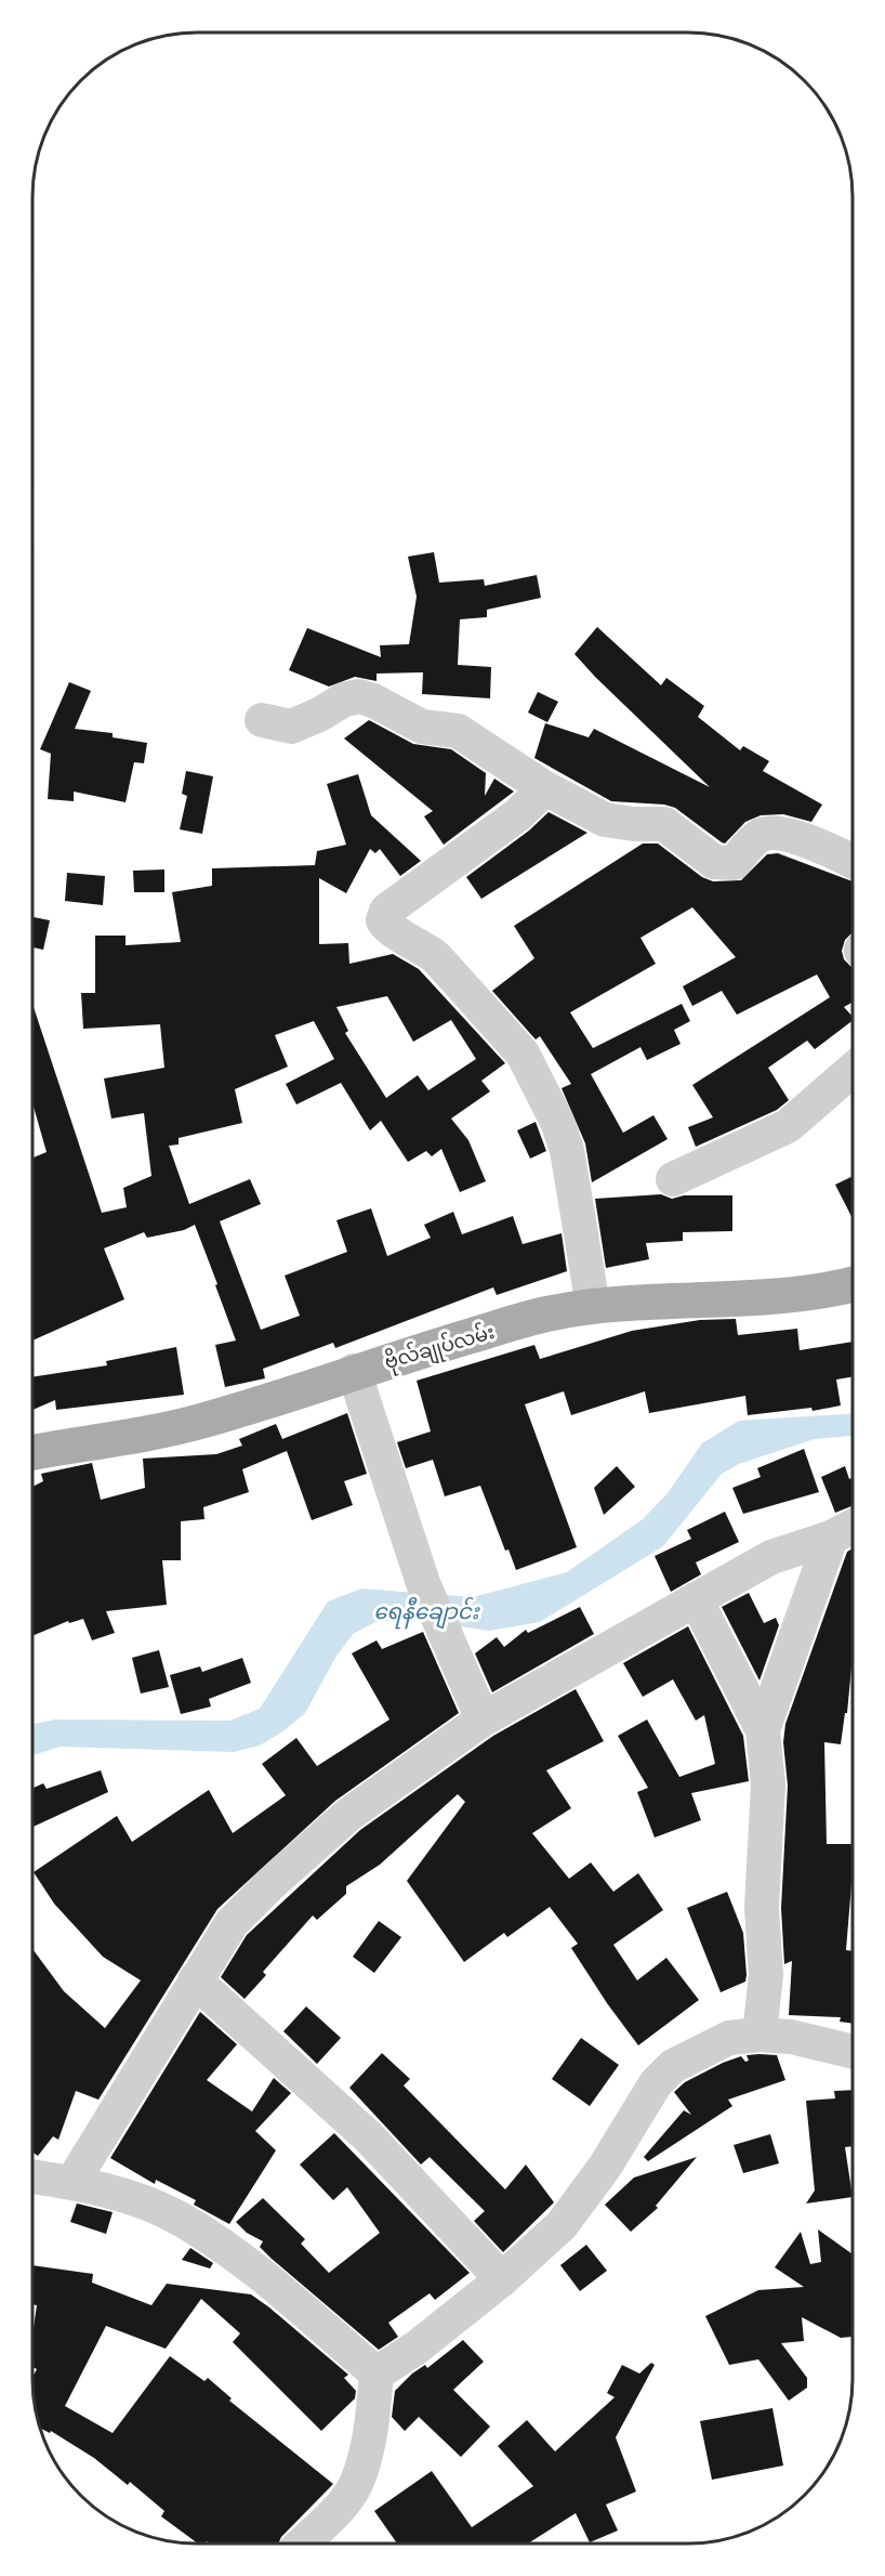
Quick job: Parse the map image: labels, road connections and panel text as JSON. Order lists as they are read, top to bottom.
{
  "streets": {
    "main road": ["ဗိုလ်‌ချုပ်‌လမ်း"]
  },
  "water": ["ရေနီချောင်း"]
}
